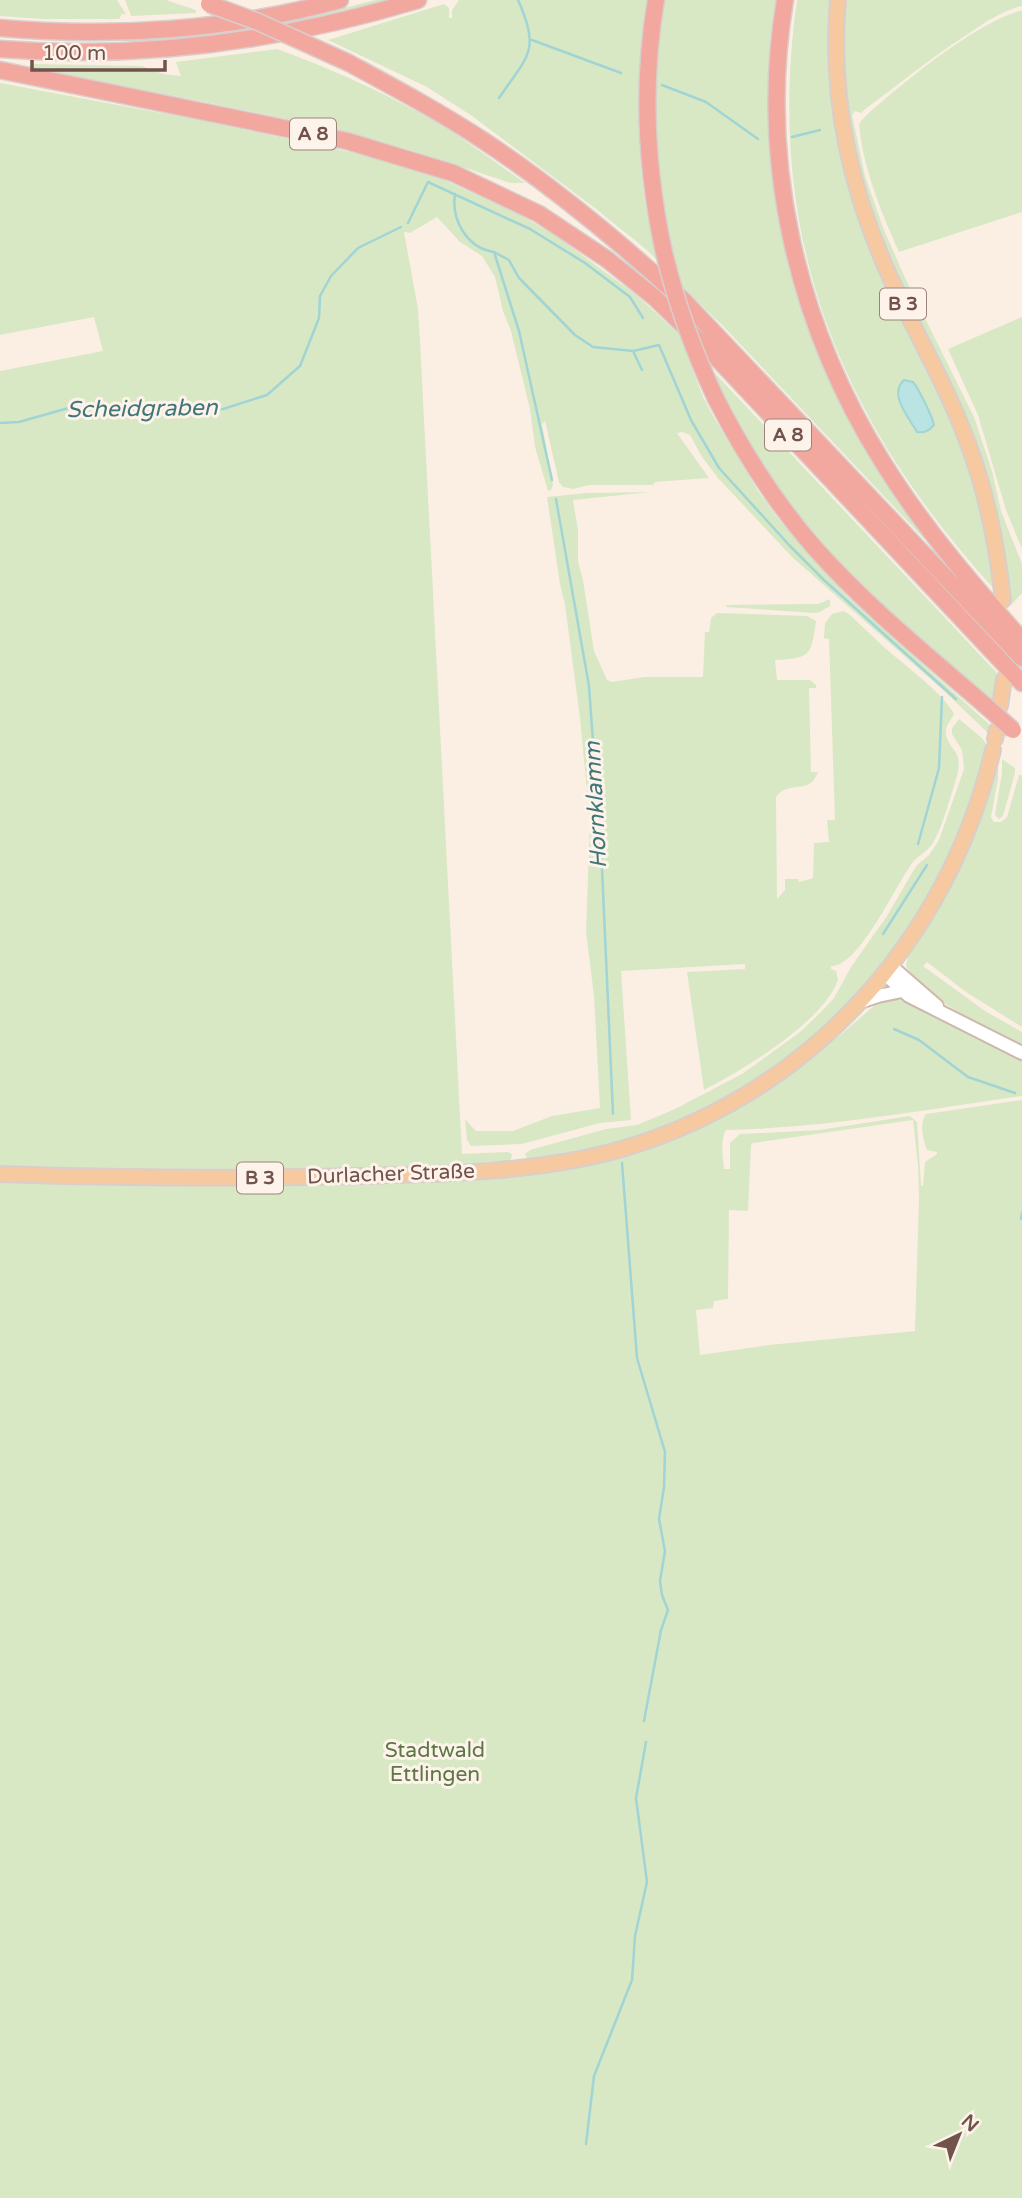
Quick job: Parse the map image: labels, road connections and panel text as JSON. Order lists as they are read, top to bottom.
{
  "streets": {
    "highway": ["A 8"],
    "main road": ["B 3", "Durlacher Straße"]
  },
  "crossings": [
    ["A 8", "B 3"],
    ["B 3", "Durlacher Straße"]
  ],
  "water": ["Scheidgraben", "Hornklamm"],
  "parks": ["Stadtwald Ettlingen"],
  "scale_bar": "100 m",
  "north": "top right"
}
